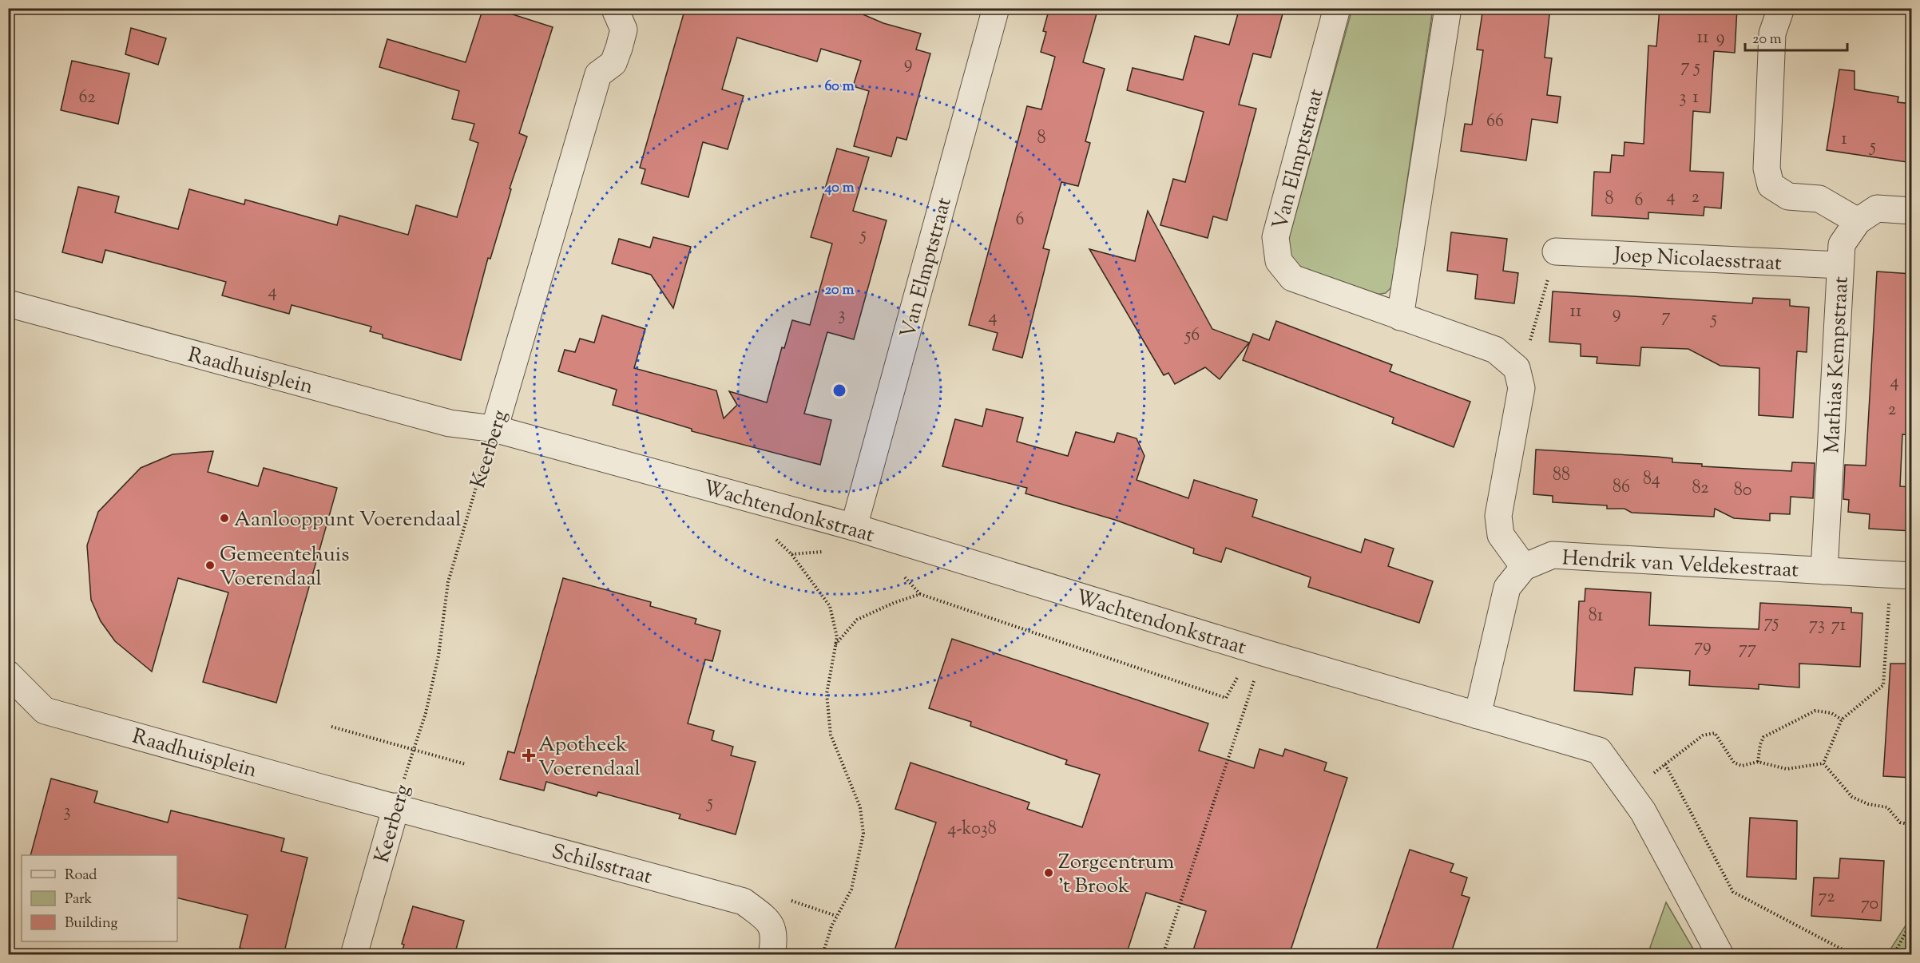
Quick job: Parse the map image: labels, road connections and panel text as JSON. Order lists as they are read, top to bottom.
{
  "streets": {
    "street": [
      "Van Elmptstraat",
      "Joep Nicolaesstraat",
      "Mathias Kempstraat",
      "Raadhuisplein",
      "Keerberg",
      "Wachtendonkstraat",
      "Hendrik van Veldekestraat",
      "Schilsstraat"
    ]
  },
  "crossings": [
    ["Van Elmptstraat", "Wachtendonkstraat"],
    ["Joep Nicolaesstraat", "Mathias Kempstraat"],
    ["Mathias Kempstraat", "Hendrik van Veldekestraat"],
    ["Raadhuisplein", "Keerberg"],
    ["Raadhuisplein", "Wachtendonkstraat"],
    ["Raadhuisplein", "Schilsstraat"],
    ["Keerberg", "Wachtendonkstraat"],
    ["Keerberg", "Schilsstraat"],
    ["Wachtendonkstraat", "Hendrik van Veldekestraat"]
  ],
  "places": {
    "other": ["Aanlooppunt Voerendaal", "Gemeentehuis Voerendaal", "Zorgcentrum 't Brook"],
    "health": ["Apotheek Voerendaal"]
  },
  "house_numbers": [
    "11",
    "9",
    "9",
    "7",
    "5",
    "62",
    "3",
    "1",
    "66",
    "8",
    "1",
    "5",
    "4",
    "2",
    "8",
    "6",
    "6",
    "5",
    "4",
    "11",
    "9",
    "3",
    "7",
    "4",
    "5",
    "56",
    "4",
    "2",
    "88",
    "84",
    "86",
    "82",
    "80",
    "81",
    "75",
    "73",
    "71",
    "79",
    "77",
    "5",
    "3",
    "4-k038",
    "72",
    "70"
  ],
  "legend": ["Road", "Park", "Building"],
  "scale_bar": "20 m",
  "rings": ["60 m", "40 m", "20 m"]
}
